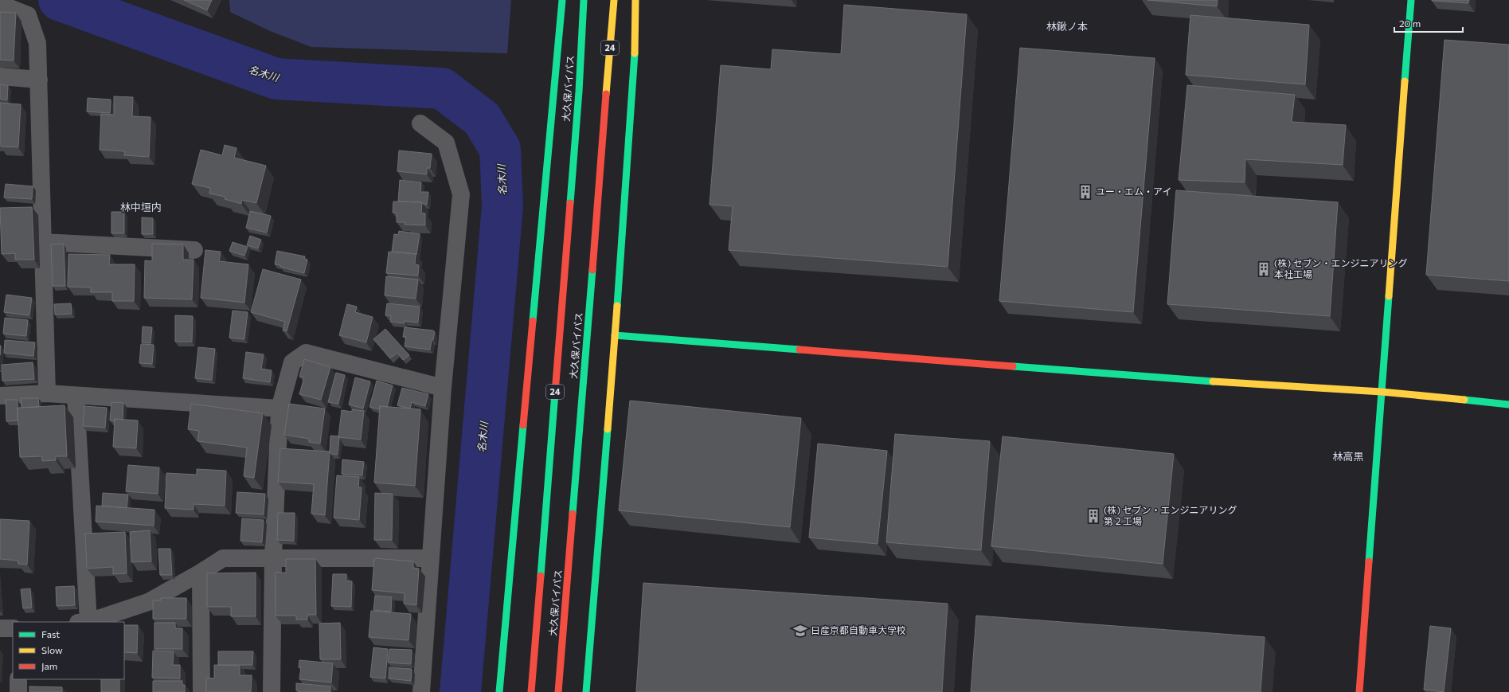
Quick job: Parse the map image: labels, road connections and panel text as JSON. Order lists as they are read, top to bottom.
{
  "streets": {
    "main road": ["24", "大久保バイパス"]
  },
  "districts": ["林鍬ノ本", "林中垣内", "林高黒"],
  "water": ["名木川"],
  "places": {
    "building": ["ユー・エム・アイ", "(株) セブン・エンジニアリング 本社工場", "(株) セブン・エンジニアリング 第２工場"],
    "school or university": ["日産京都自動車大学校"]
  },
  "legend": ["Fast", "Slow", "Jam"],
  "scale_bar": "20 m"
}
